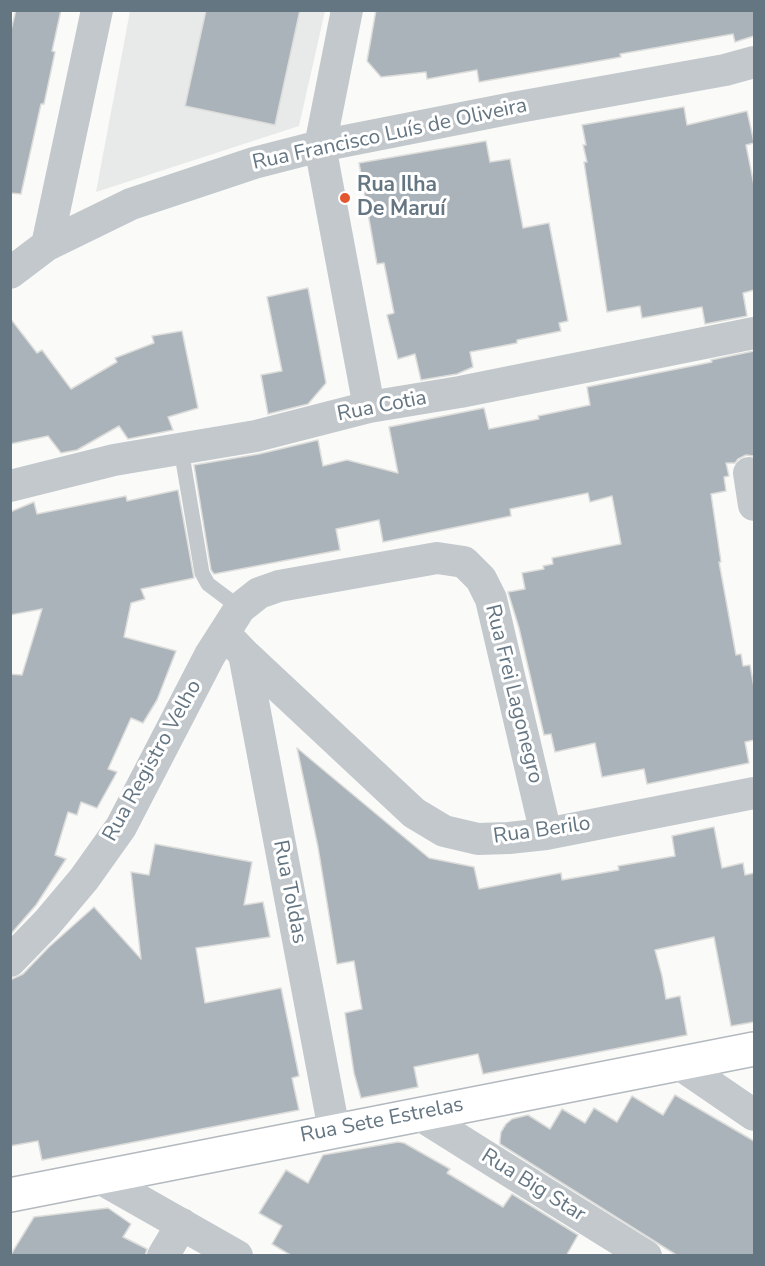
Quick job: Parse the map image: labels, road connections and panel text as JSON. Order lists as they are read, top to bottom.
{
  "streets": {
    "street": [
      "Rua Francisco Luís de Oliveira",
      "Rua Cotia",
      "Rua Frei Lagonegro",
      "Rua Registro Velho",
      "Rua Berilo",
      "Rua Toldas",
      "Rua Sete Estrelas",
      "Rua Big Star"
    ]
  },
  "crossings": [
    ["Rua Frei Lagonegro", "Rua Registro Velho"],
    ["Rua Frei Lagonegro", "Rua Berilo"],
    ["Rua Frei Lagonegro", "Rua Toldas"],
    ["Rua Registro Velho", "Rua Berilo"],
    ["Rua Registro Velho", "Rua Toldas"],
    ["Rua Berilo", "Rua Toldas"],
    ["Rua Toldas", "Rua Sete Estrelas"],
    ["Rua Sete Estrelas", "Rua Big Star"]
  ],
  "places": ["Rua Ilha De Maruí"]
}
